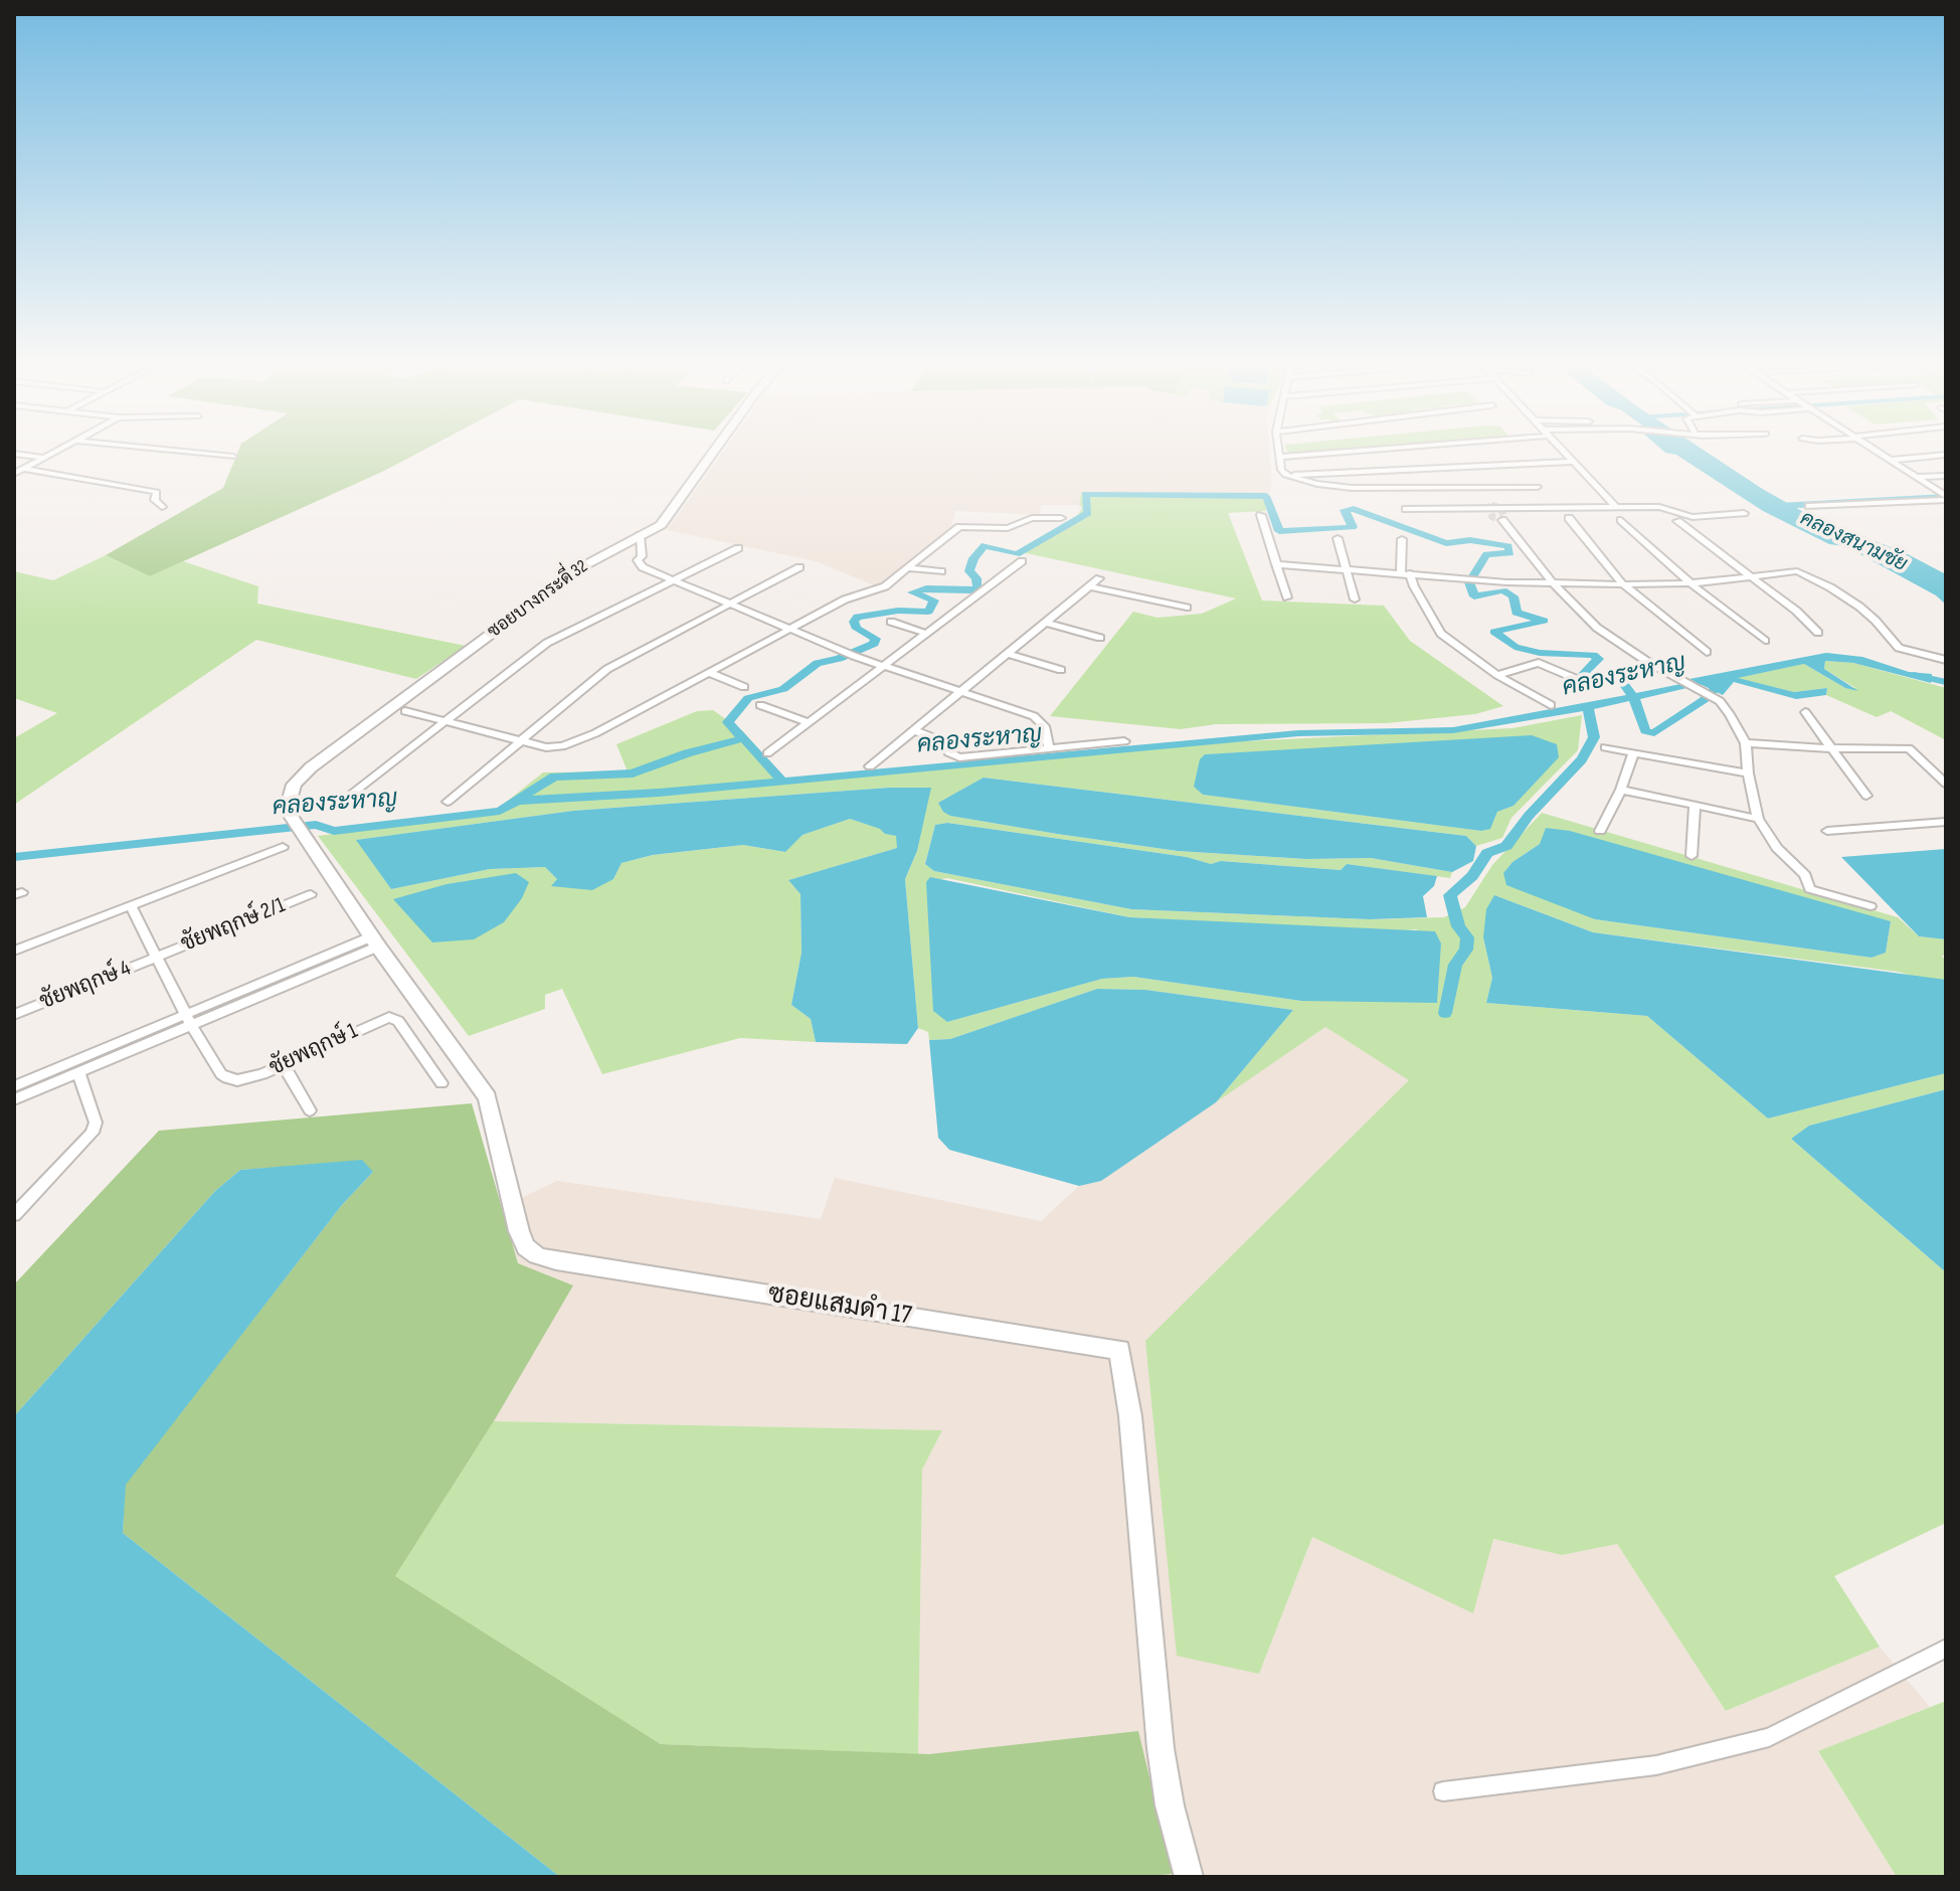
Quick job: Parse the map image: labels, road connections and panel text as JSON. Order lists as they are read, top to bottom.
{
  "streets": {
    "street": [
      "ซอยบางกระดี่ 32",
      "ชัยพฤกษ์ 2/1",
      "ชัยพฤกษ์ 4",
      "ชัยพฤกษ์ 1",
      "ซอยแสมดำ 17"
    ]
  },
  "crossings": [
    ["ซอยบางกระดี่ 32", "ซอยแสมดำ 17"],
    ["ชัยพฤกษ์ 2/1", "ชัยพฤกษ์ 4"]
  ],
  "water": ["คลองสนามชัย", "คลองระหาญ"]
}
